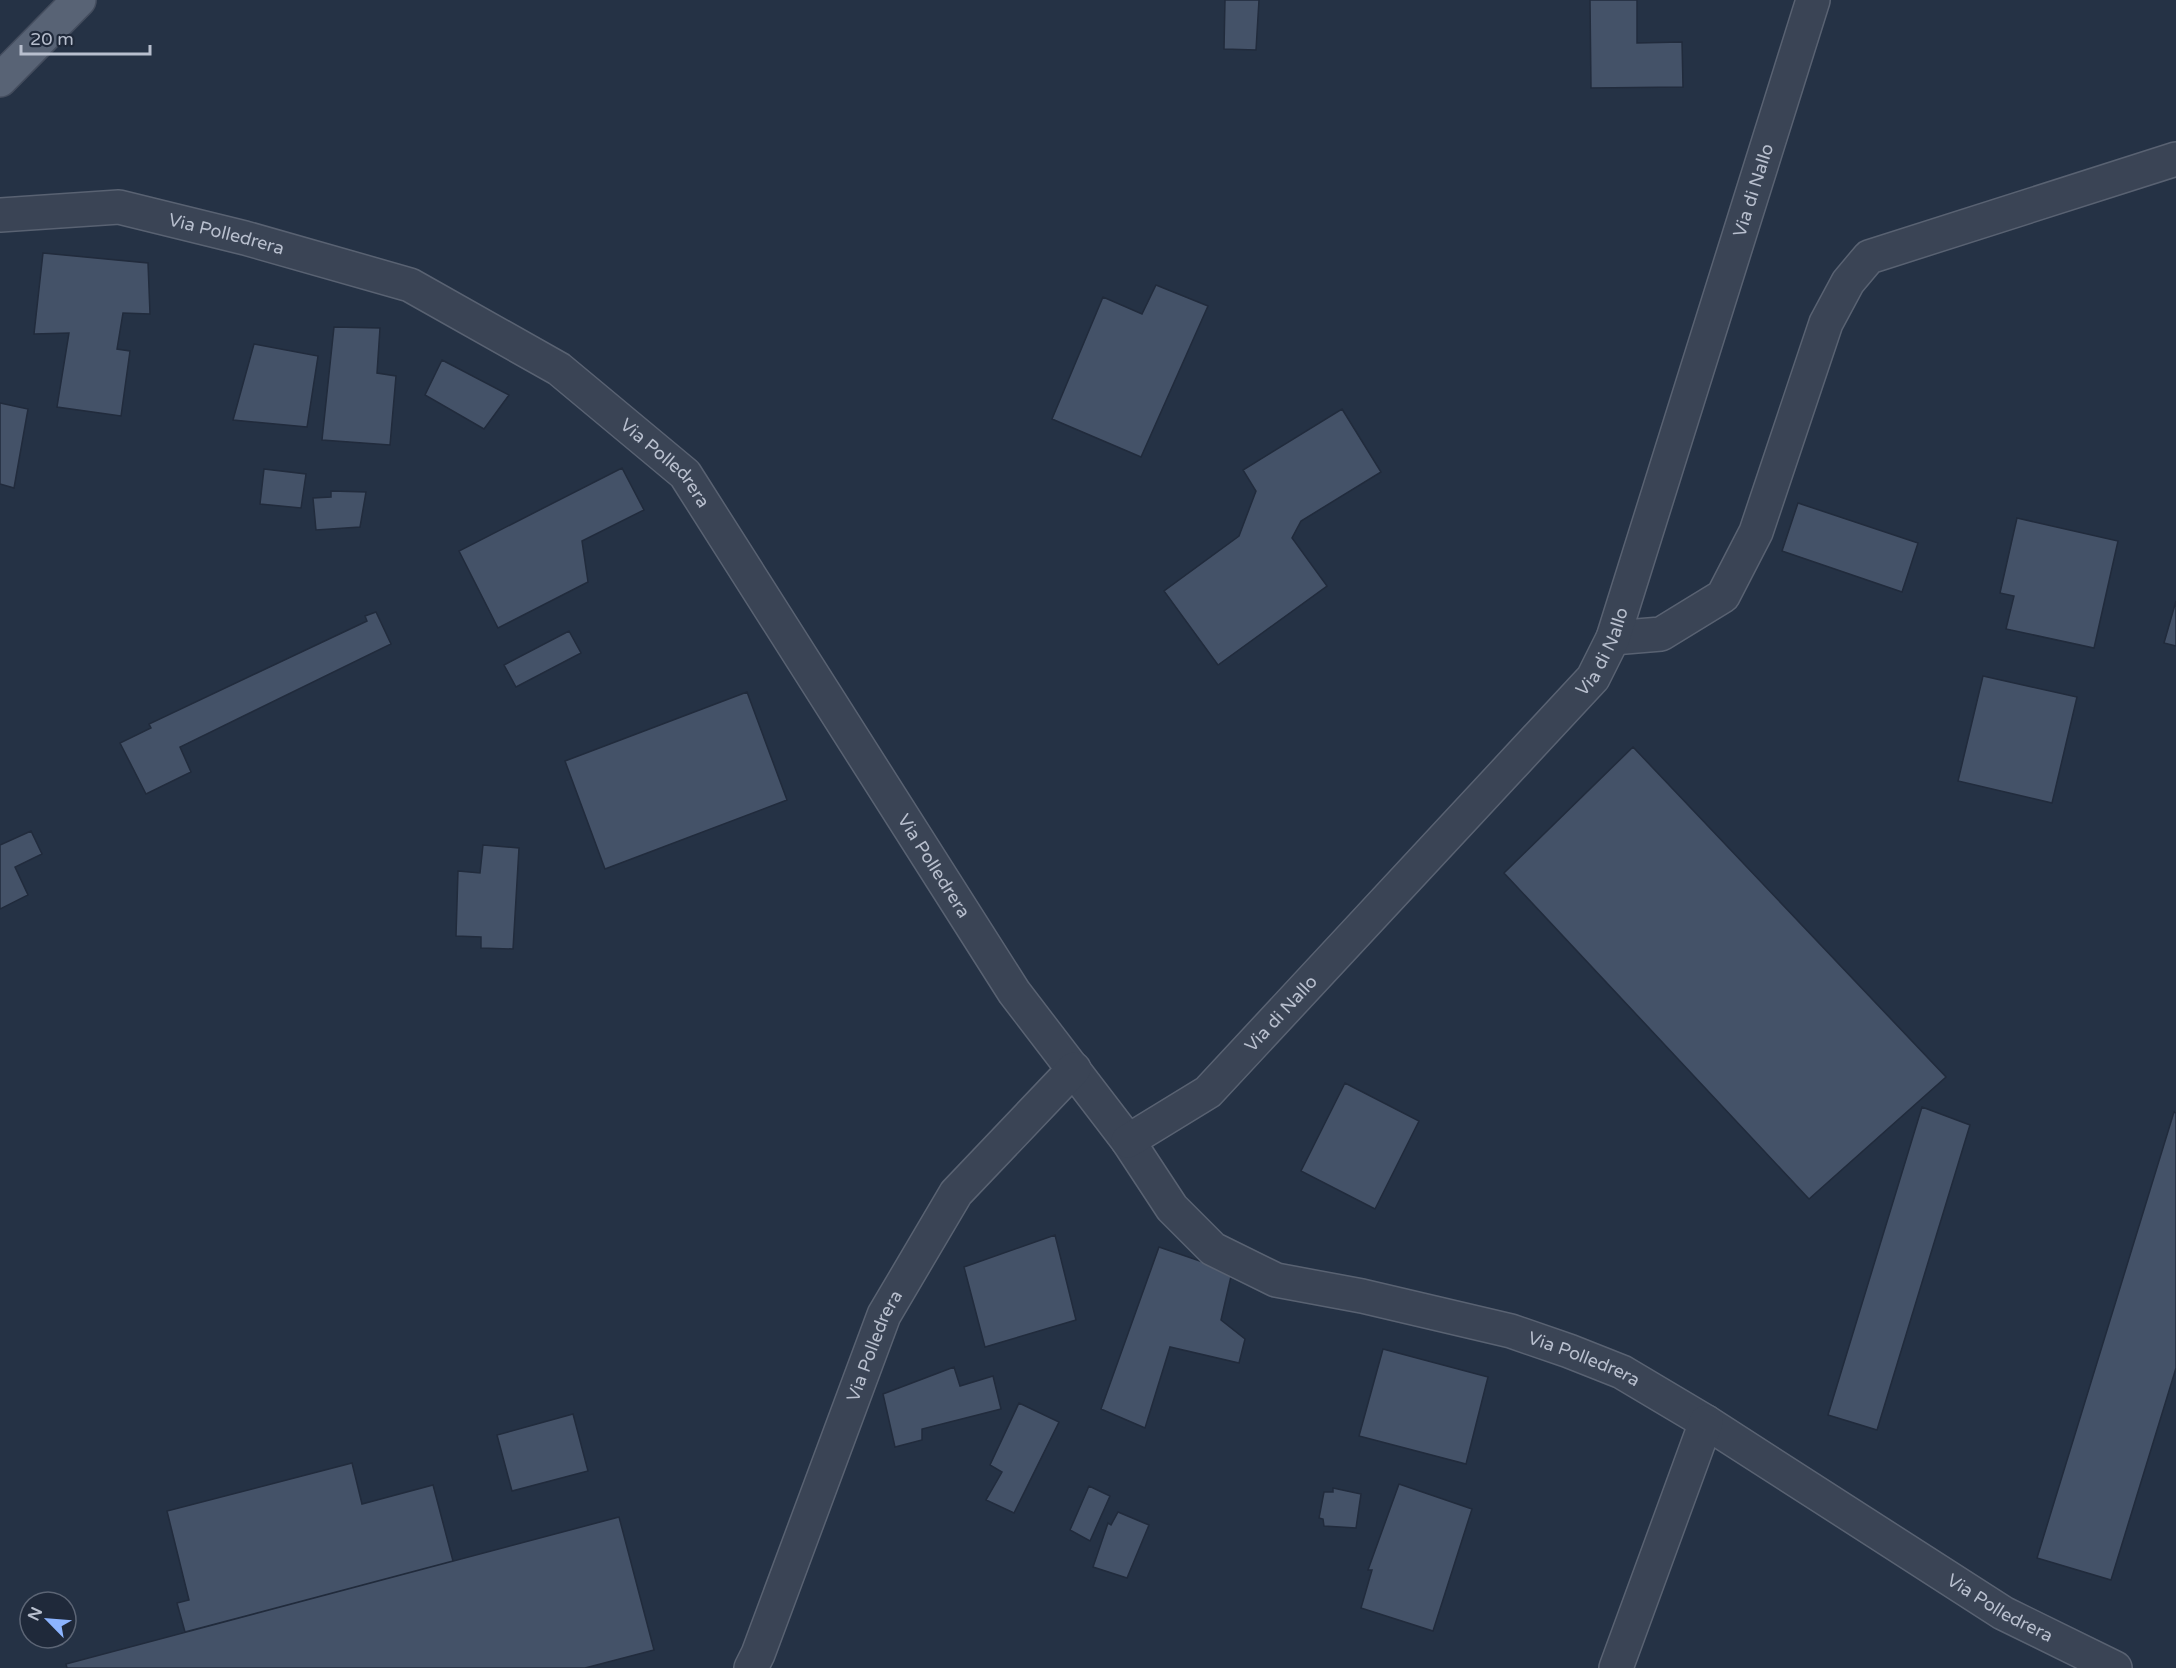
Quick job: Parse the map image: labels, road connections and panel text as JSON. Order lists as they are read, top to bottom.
{
  "streets": {
    "street": ["Via di Nallo", "Via Polledrera"]
  },
  "crossings": [
    ["Via di Nallo", "Via Polledrera"]
  ],
  "scale_bar": "20 m",
  "north": "top left"
}
